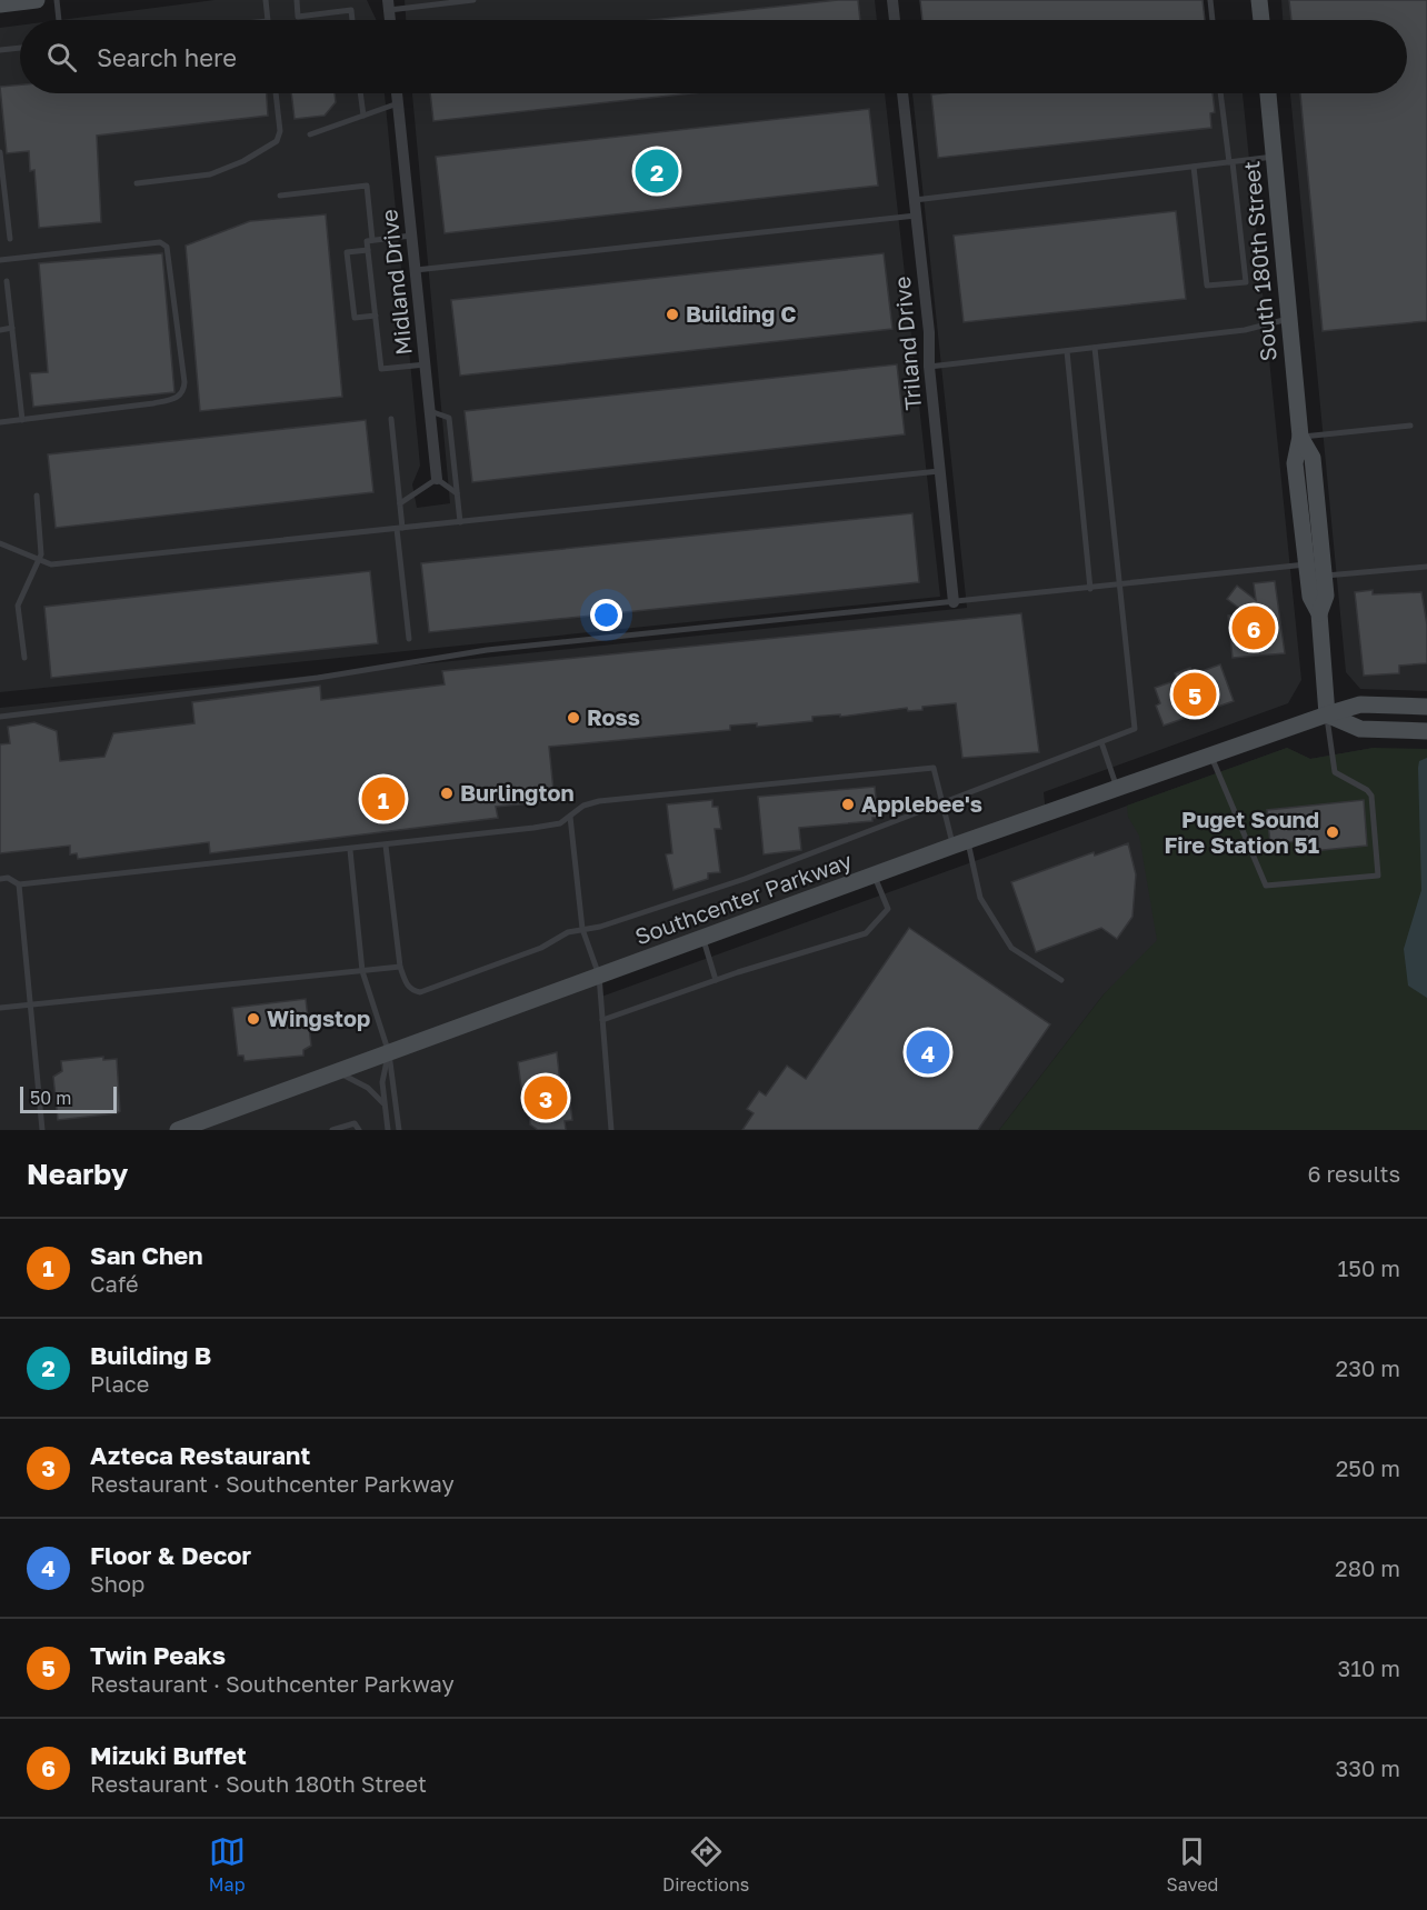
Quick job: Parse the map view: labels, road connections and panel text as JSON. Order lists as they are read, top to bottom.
{
  "streets": {
    "main road": ["South 180th Street", "Southcenter Parkway"],
    "street": ["Midland Drive", "Triland Drive"]
  },
  "crossings": [
    ["South 180th Street", "Southcenter Parkway"]
  ],
  "places": [
    "Building C",
    "Ross",
    "Burlington",
    "Applebee's",
    "Puget Sound Fire Station 51",
    "Wingstop"
  ],
  "scale_bar": "50 m",
  "page": {
    "search": "Search here",
    "pins": [
      "2",
      "6",
      "5",
      "1",
      "4",
      "3"
    ],
    "scale": "50 m",
    "heading": ["Nearby", "6 results"],
    "list": [
      {
        "mark": "1",
        "name": "San Chen",
        "note": "Café",
        "value": "150 m"
      },
      {
        "mark": "2",
        "name": "Building B",
        "note": "Place",
        "value": "230 m"
      },
      {
        "mark": "3",
        "name": "Azteca Restaurant",
        "note": "Restaurant · Southcenter Parkway",
        "value": "250 m"
      },
      {
        "mark": "4",
        "name": "Floor & Decor",
        "note": "Shop",
        "value": "280 m"
      },
      {
        "mark": "5",
        "name": "Twin Peaks",
        "note": "Restaurant · Southcenter Parkway",
        "value": "310 m"
      },
      {
        "mark": "6",
        "name": "Mizuki Buffet",
        "note": "Restaurant · South 180th Street",
        "value": "330 m"
      }
    ],
    "nav": ["Map", "Directions", "Saved"]
  }
}
